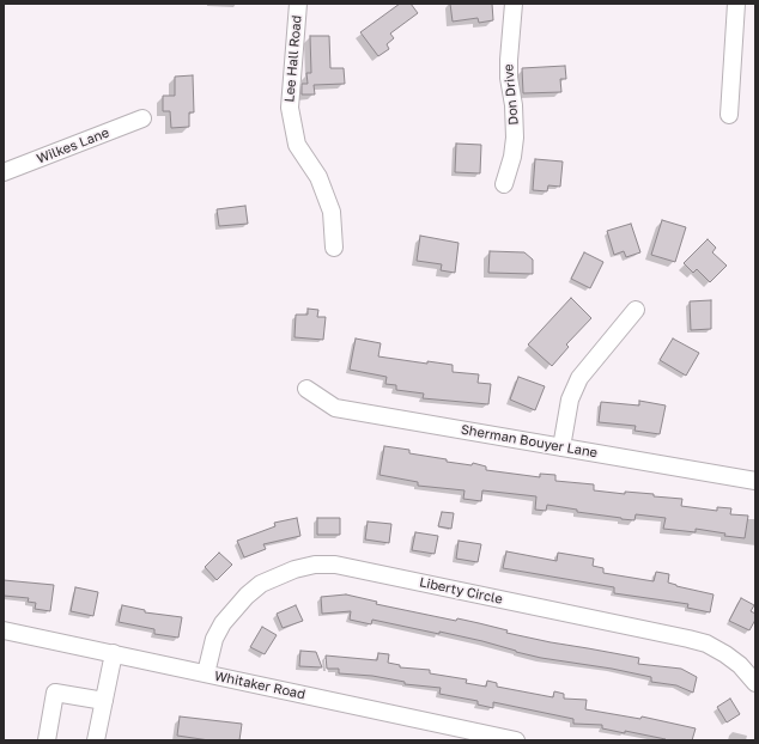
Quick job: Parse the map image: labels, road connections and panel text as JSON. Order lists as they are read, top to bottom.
{
  "streets": {
    "street": [
      "Lee Hall Road",
      "Don Drive",
      "Wilkes Lane",
      "Sherman Bouyer Lane",
      "Liberty Circle",
      "Whitaker Road"
    ]
  },
  "crossings": [
    ["Liberty Circle", "Whitaker Road"]
  ]
}
